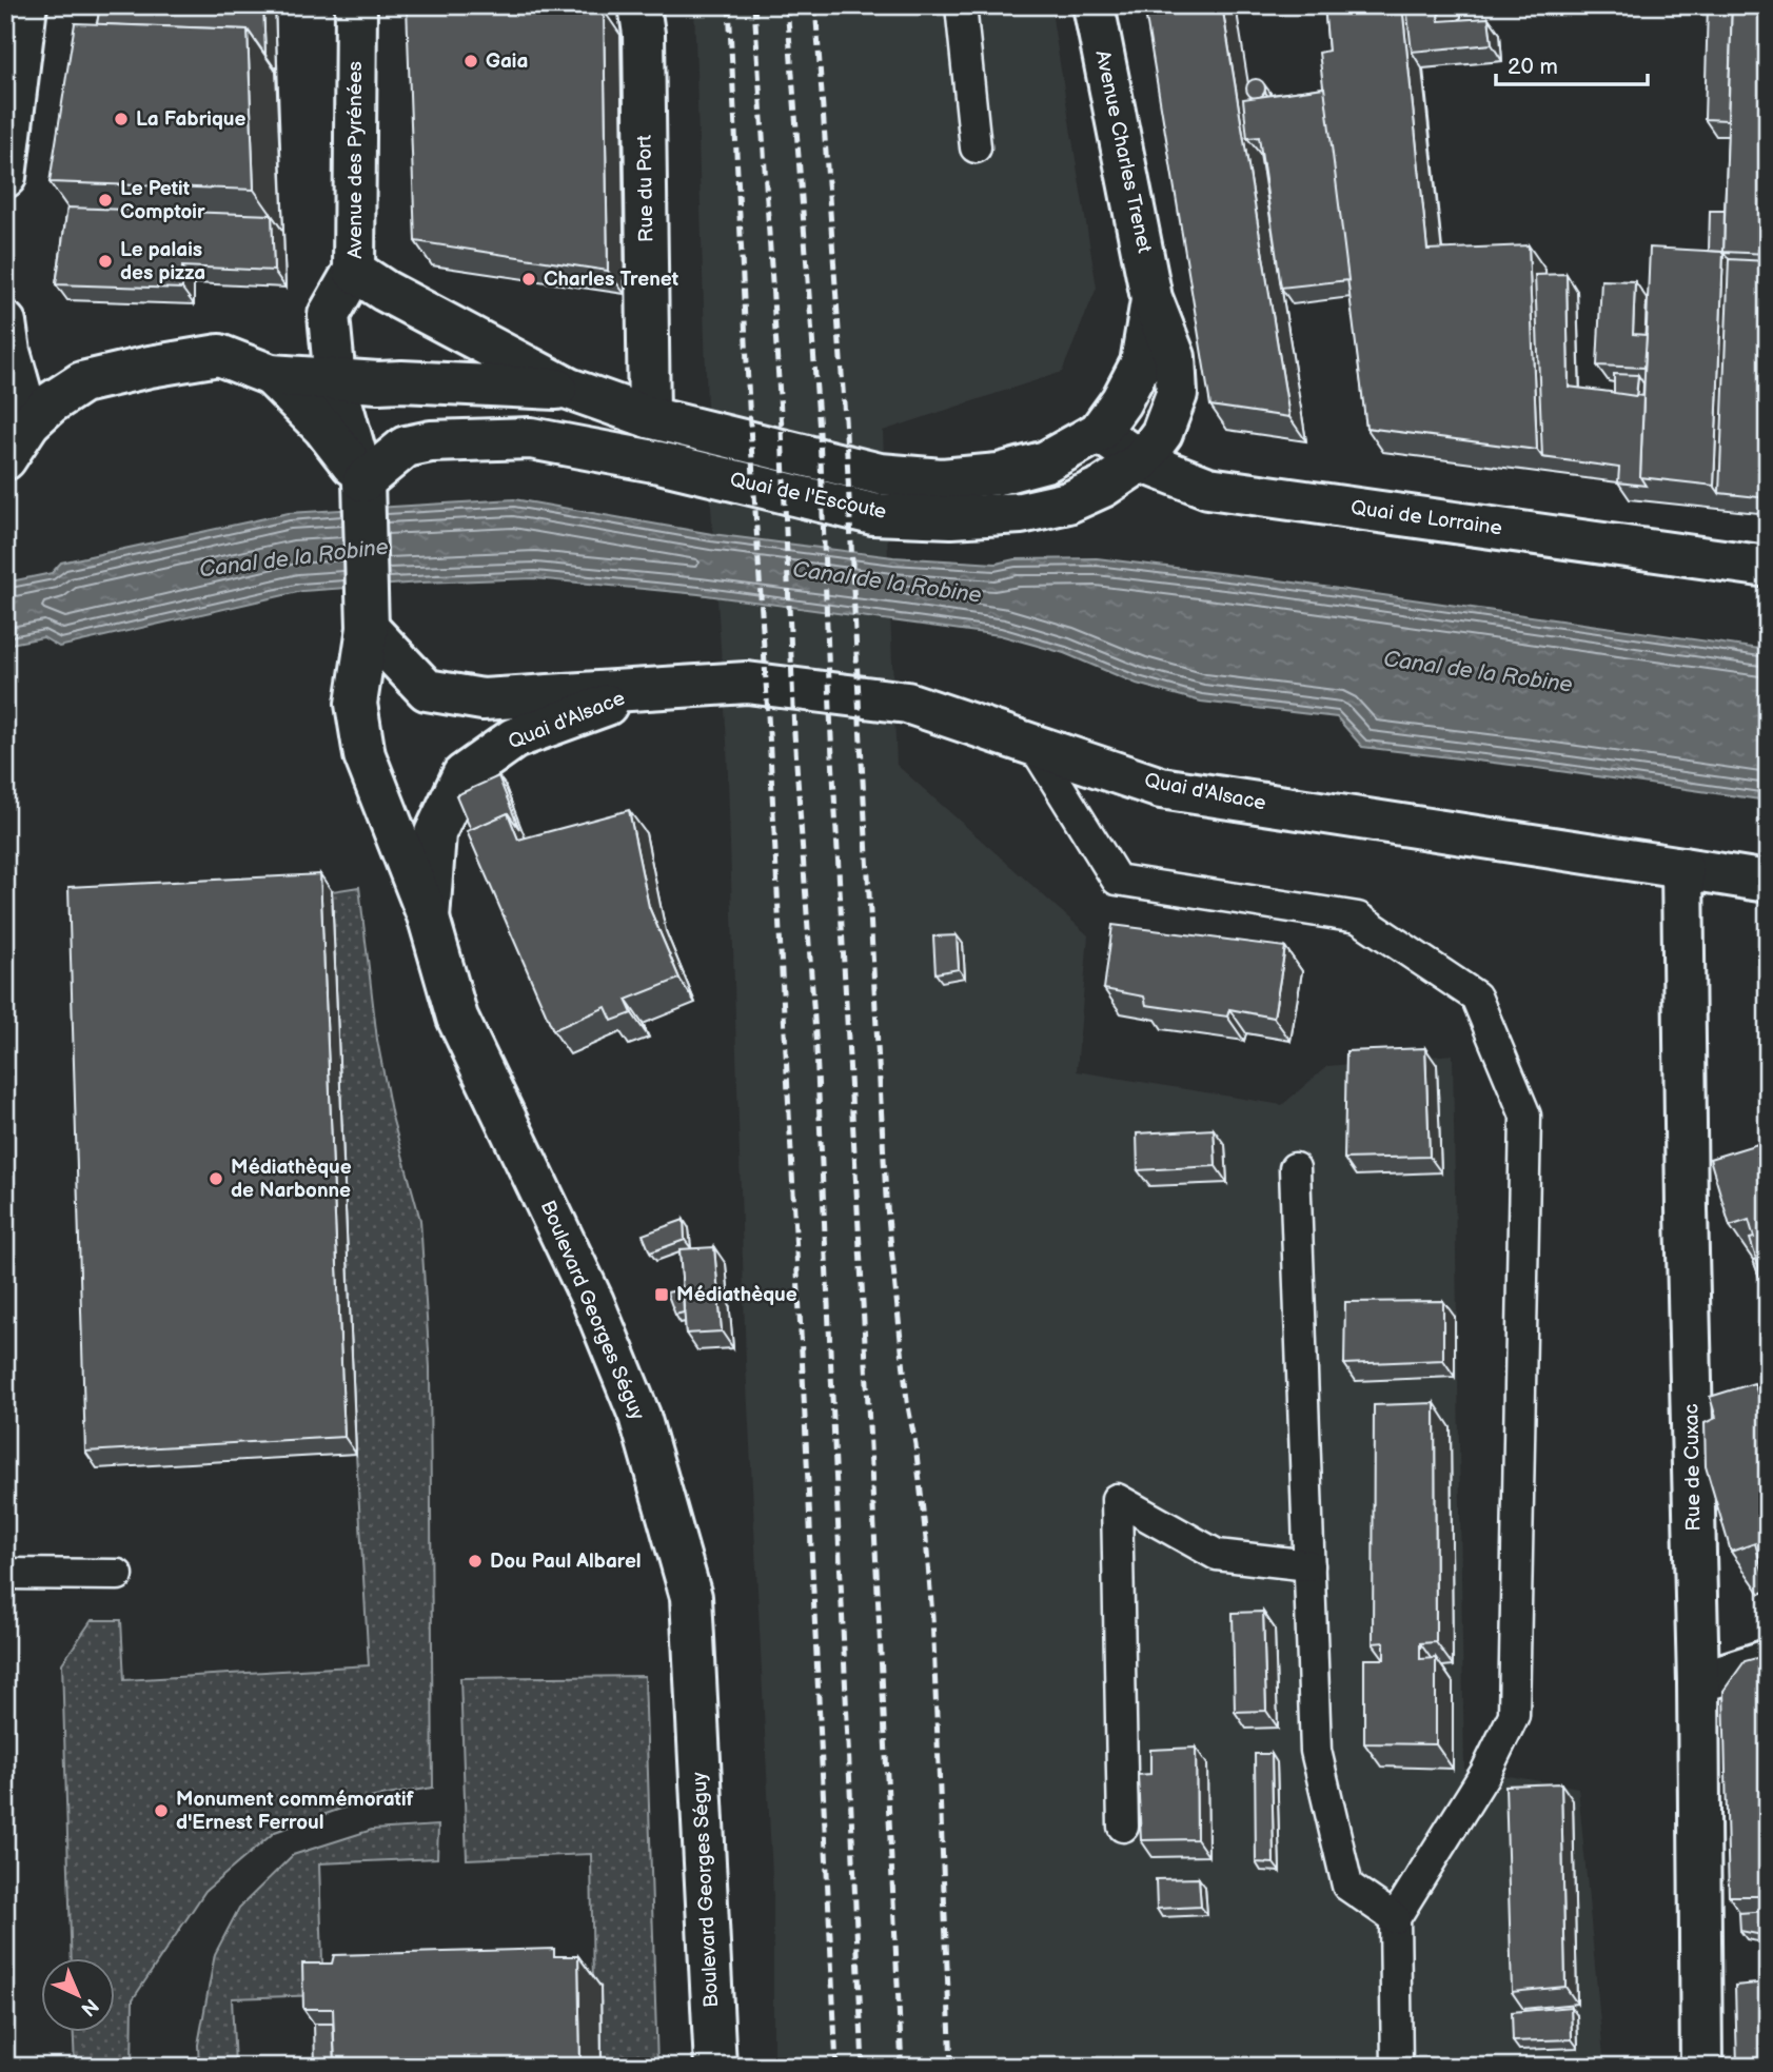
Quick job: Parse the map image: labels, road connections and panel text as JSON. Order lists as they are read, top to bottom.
{
  "streets": {
    "main road": [
      "Avenue Charles Trenet",
      "Avenue des Pyrénées",
      "Rue du Port",
      "Quai de l'Escoute",
      "Quai de Lorraine",
      "Quai d'Alsace",
      "Boulevard Georges Séguy",
      "Rue de Cuxac"
    ]
  },
  "crossings": [
    ["Avenue Charles Trenet", "Quai de l'Escoute"],
    ["Avenue des Pyrénées", "Quai de l'Escoute"],
    ["Avenue des Pyrénées", "Quai d'Alsace"],
    ["Avenue des Pyrénées", "Boulevard Georges Séguy"],
    ["Rue du Port", "Quai de l'Escoute"],
    ["Quai de l'Escoute", "Quai de Lorraine"],
    ["Quai d'Alsace", "Boulevard Georges Séguy"],
    ["Quai d'Alsace", "Rue de Cuxac"]
  ],
  "water": ["Canal de la Robine"],
  "places": {
    "other": [
      "Gaia",
      "La Fabrique",
      "Le Petit Comptoir",
      "Le palais des pizza",
      "Charles Trenet",
      "Médiathèque de Narbonne",
      "Dou Paul Albarel",
      "Monument commémoratif d'Ernest Ferroul"
    ],
    "transit": ["Médiathèque"]
  },
  "scale_bar": "20 m",
  "north": "bottom right"
}
